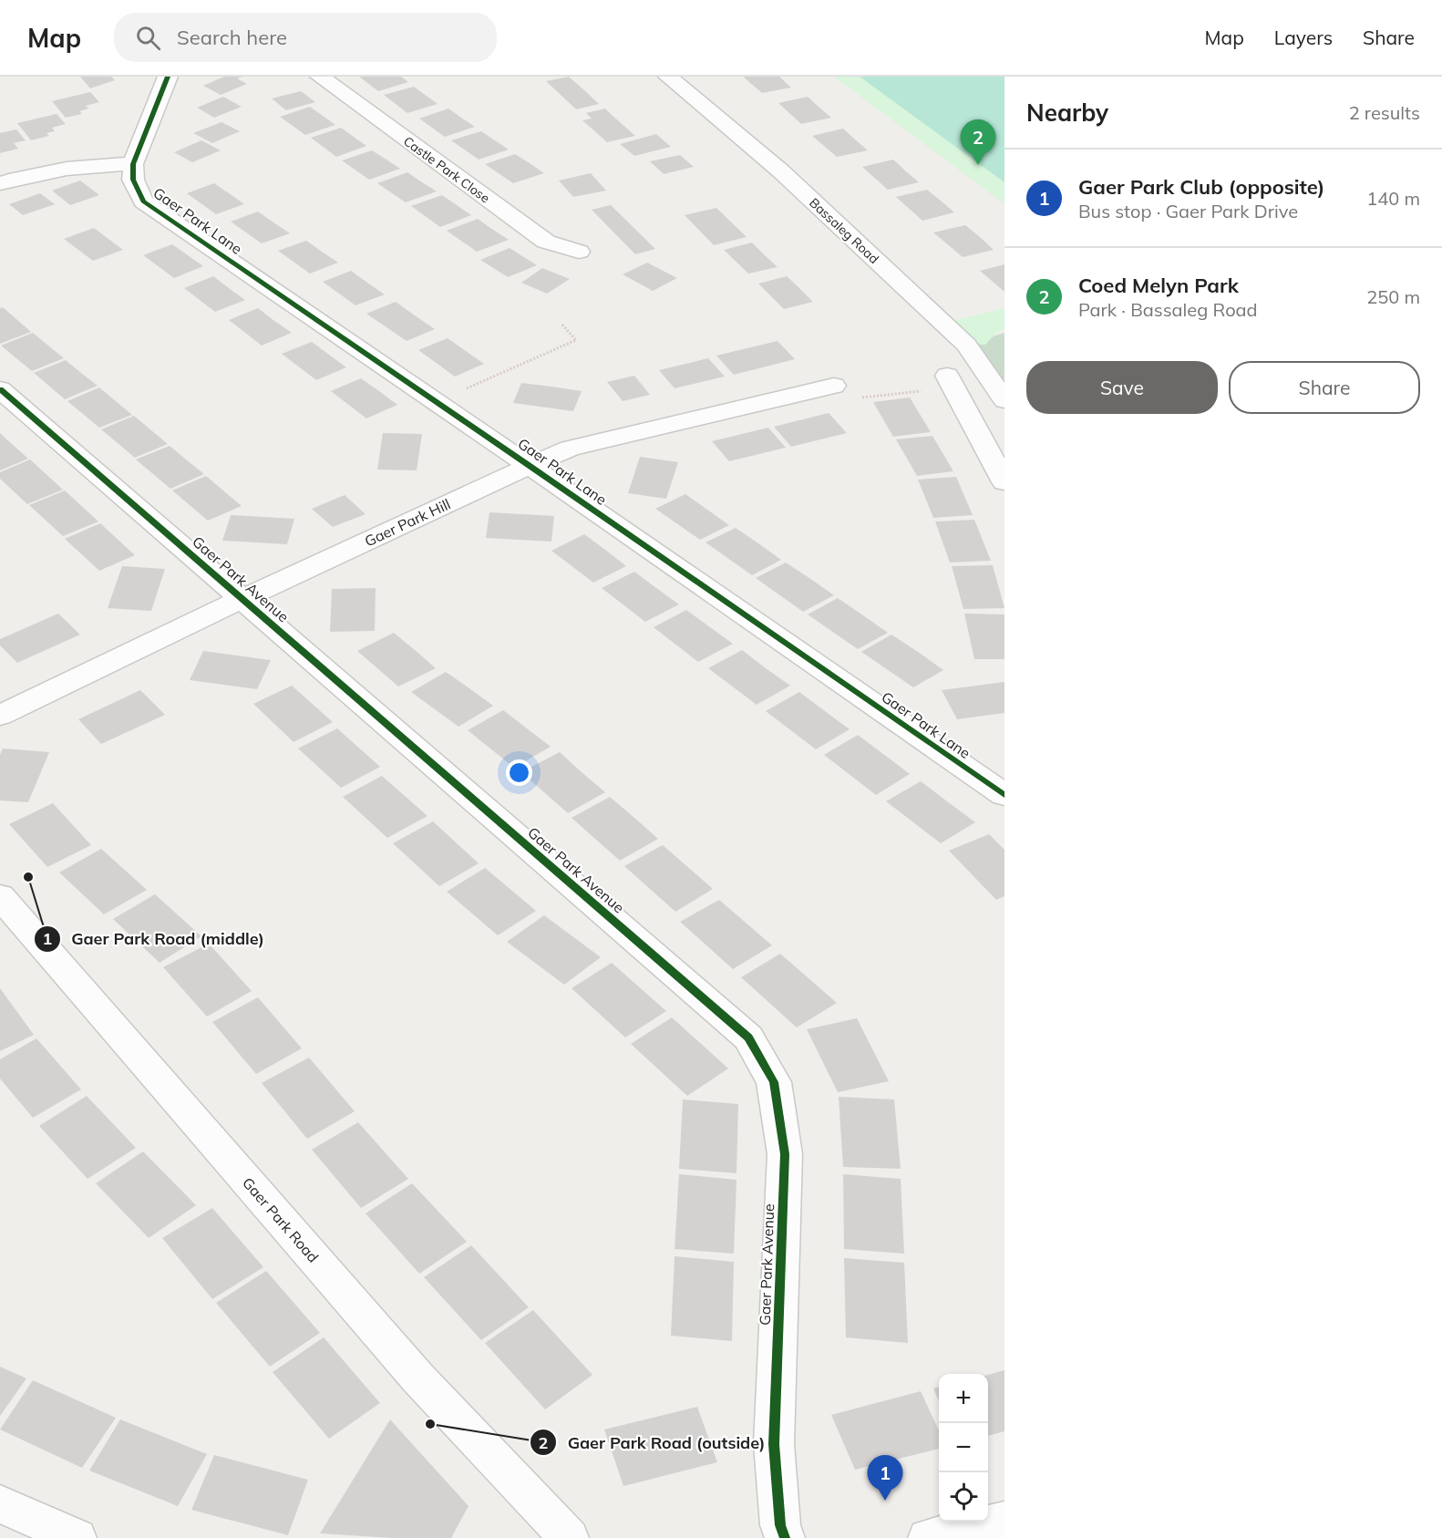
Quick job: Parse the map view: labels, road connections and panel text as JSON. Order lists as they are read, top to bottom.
{
  "streets": {
    "street": [
      "Castle Park Close",
      "Gaer Park Lane",
      "Bassaleg Road",
      "Gaer Park Hill",
      "Gaer Park Avenue",
      "Gaer Park Road"
    ]
  },
  "crossings": [
    ["Gaer Park Lane", "Gaer Park Hill"],
    ["Gaer Park Hill", "Gaer Park Avenue"]
  ],
  "places": ["Gaer Park Road (middle)", "Gaer Park Road (outside)"],
  "page": {
    "header": "Map",
    "search": "Search here",
    "nav": ["Map", "Layers", "Share"],
    "heading": ["Nearby", "2 results"],
    "pins": ["2", "1"],
    "list": [
      {
        "mark": "1",
        "name": "Gaer Park Club (opposite)",
        "note": "Bus stop · Gaer Park Drive",
        "value": "140 m"
      },
      {
        "mark": "2",
        "name": "Coed Melyn Park",
        "note": "Park · Bassaleg Road",
        "value": "250 m"
      }
    ],
    "buttons": ["Save", "Share"],
    "map_buttons": ["+", "−"]
  }
}
